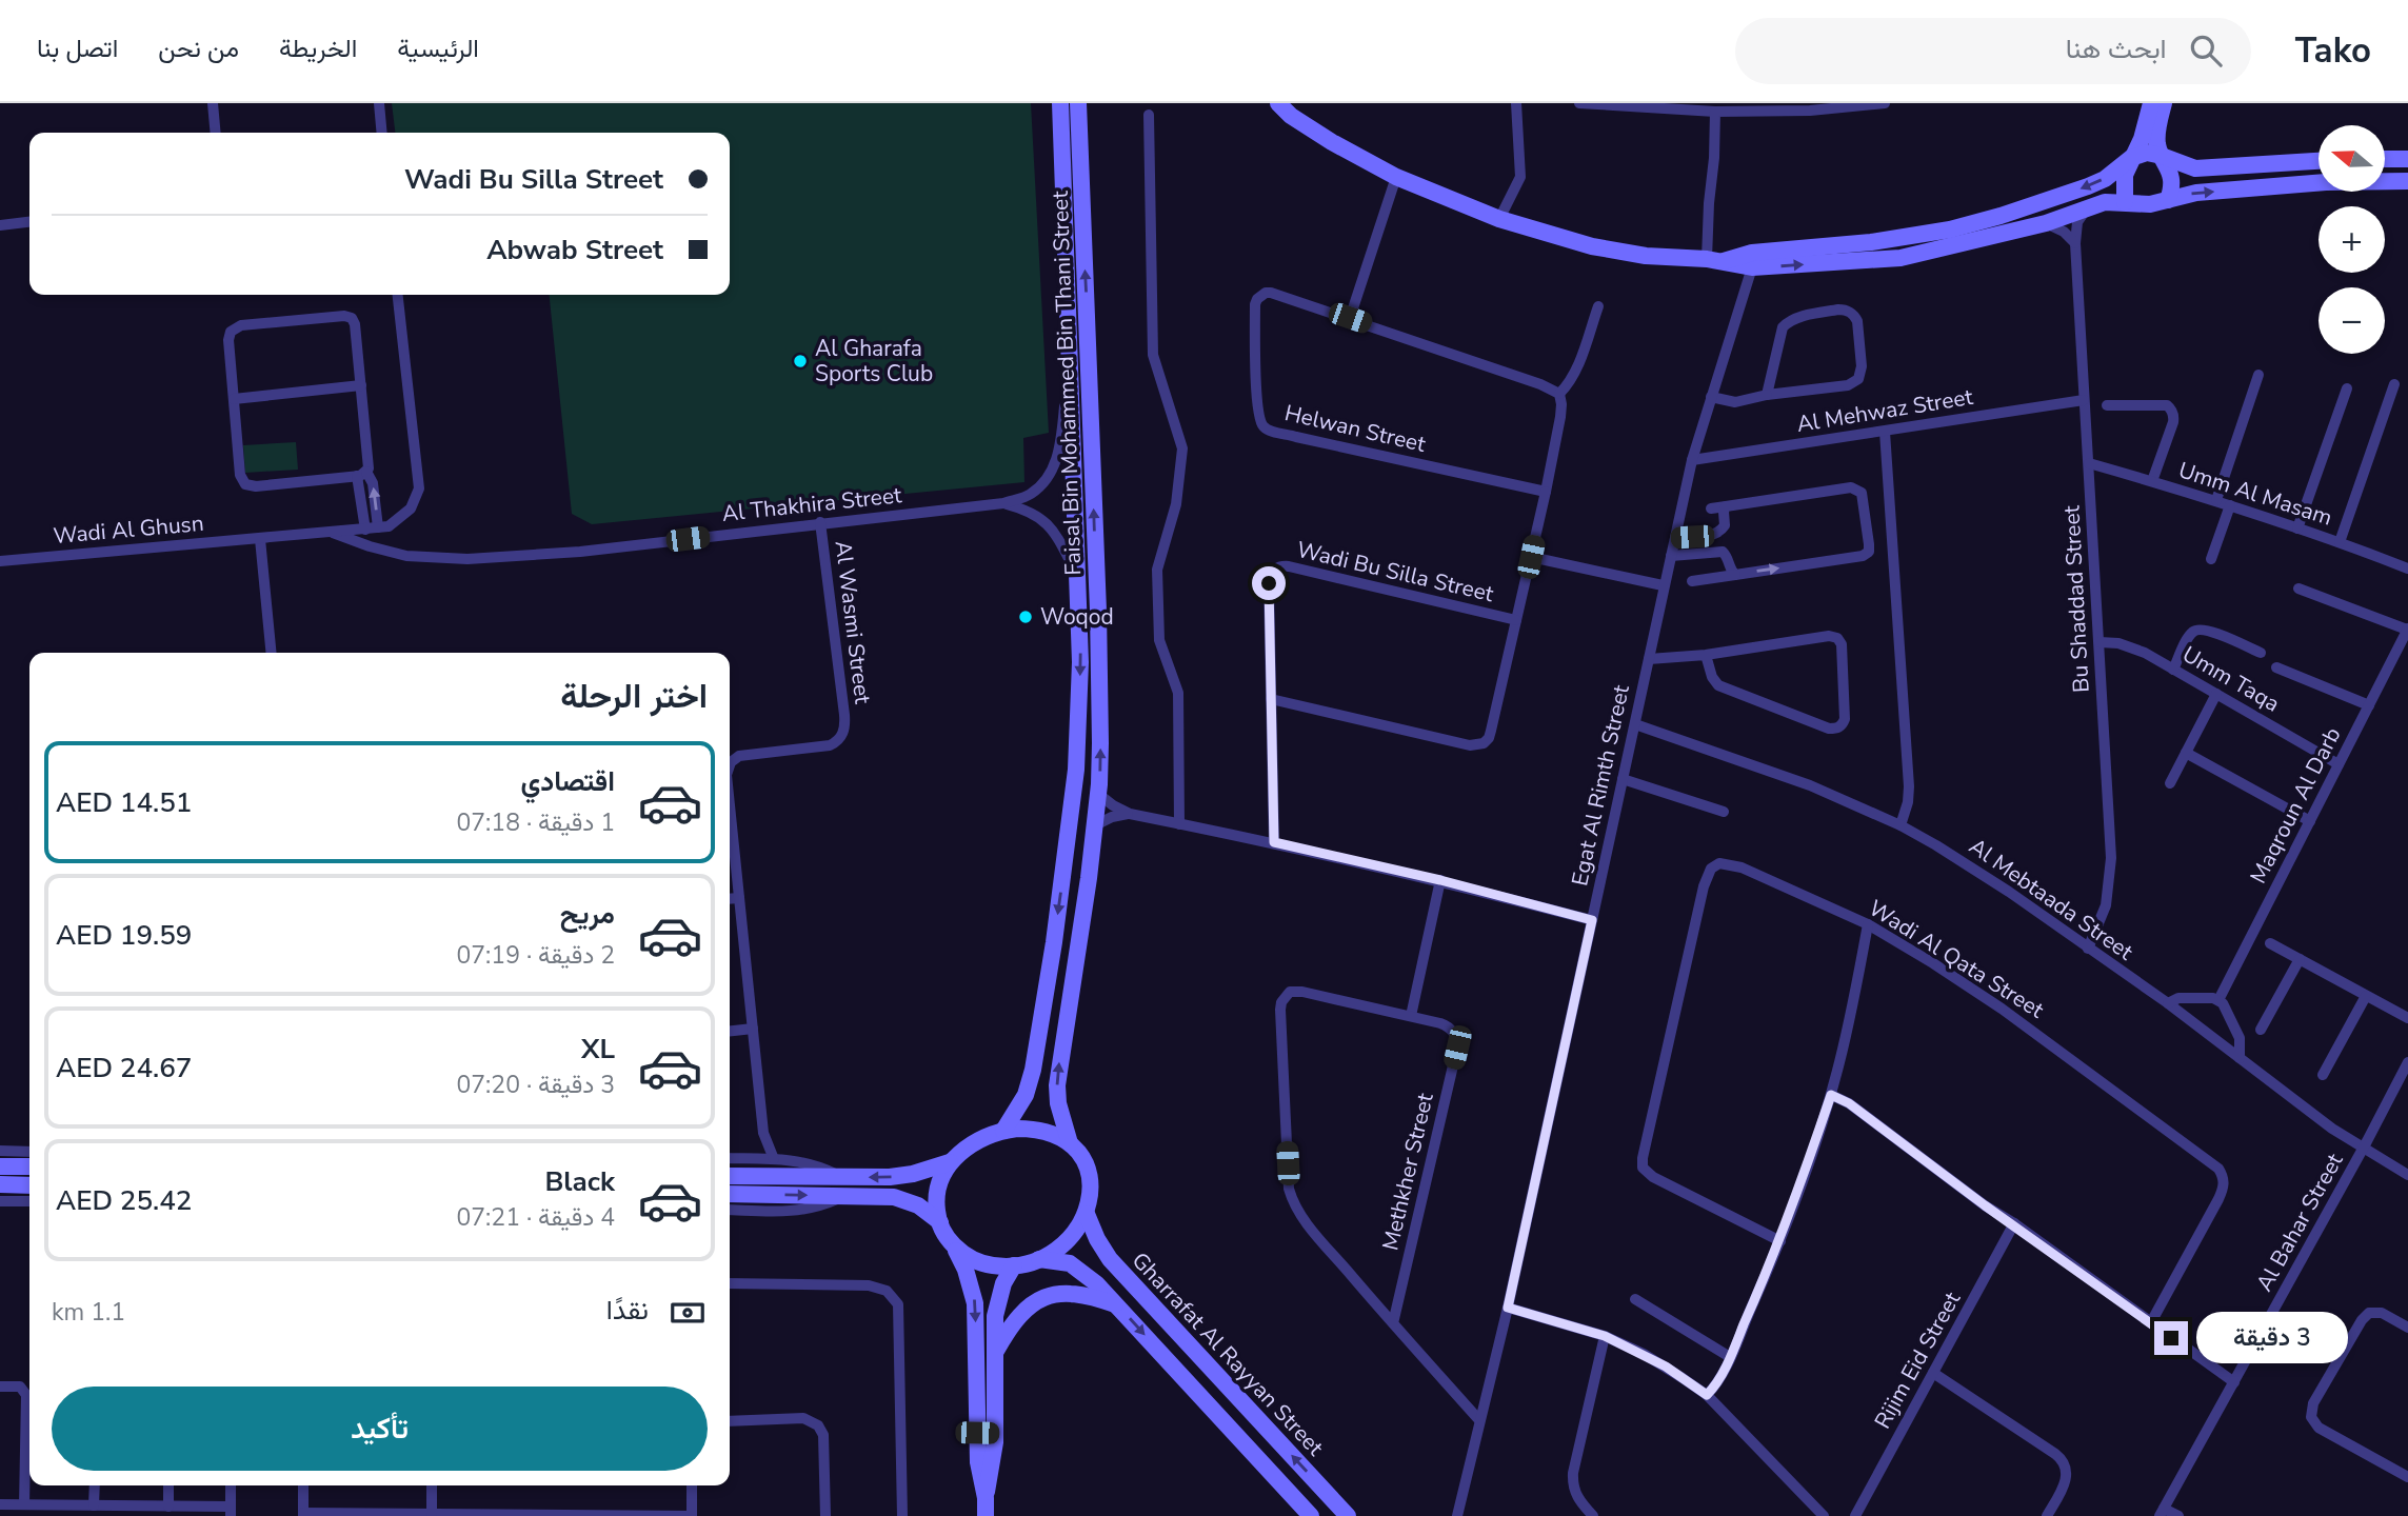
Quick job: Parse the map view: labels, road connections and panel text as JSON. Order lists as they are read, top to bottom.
{
  "streets": {
    "street": [
      "Faisal Bin Mohammed Bin Thani Street",
      "Al Mehwaz Street",
      "Helwan Street",
      "Umm Al Masam",
      "Al Thakhira Street",
      "Wadi Al Ghusn",
      "Wadi Bu Silla Street",
      "Bu Shaddad Street",
      "Al Wasmi Street",
      "Umm Taqa",
      "Egat Al Rimth Street",
      "Maqroun Al Darb",
      "Al Mebtaada Street",
      "Wadi Al Qata Street",
      "Methkher Street",
      "Al Bahar Street",
      "Gharrafat Al Rayyan Street",
      "Rijim Eid Street"
    ]
  },
  "crossings": [
    ["Faisal Bin Mohammed Bin Thani Street", "Al Thakhira Street"],
    ["Faisal Bin Mohammed Bin Thani Street", "Gharrafat Al Rayyan Street"],
    ["Al Mehwaz Street", "Bu Shaddad Street"],
    ["Al Mehwaz Street", "Egat Al Rimth Street"],
    ["Umm Al Masam", "Bu Shaddad Street"],
    ["Al Thakhira Street", "Wadi Al Ghusn"],
    ["Al Thakhira Street", "Al Wasmi Street"],
    ["Bu Shaddad Street", "Umm Taqa"],
    ["Bu Shaddad Street", "Al Mebtaada Street"],
    ["Umm Taqa", "Maqroun Al Darb"],
    ["Egat Al Rimth Street", "Al Mebtaada Street"],
    ["Egat Al Rimth Street", "Methkher Street"],
    ["Al Mebtaada Street", "Al Bahar Street"]
  ],
  "places": ["Al Gharafa Sports Club", "Woqod"],
  "north": "left",
  "page": {
    "header": "Tako",
    "search": "ابحث هنا",
    "nav": [
      "الرئيسية",
      "الخريطة",
      "من نحن",
      "اتصل بنا"
    ],
    "map_buttons": ["+", "−"],
    "banner": ["Wadi Bu Silla Street", "Abwab Street"],
    "heading": "اختر الرحلة",
    "list": [
      {
        "name": "اقتصادي",
        "note": "1 دقيقة · 07:18",
        "value": "AED 14.51"
      },
      {
        "name": "مريح",
        "note": "2 دقيقة · 07:19",
        "value": "AED 19.59"
      },
      {
        "name": "XL",
        "note": "3 دقيقة · 07:20",
        "value": "AED 24.67"
      },
      {
        "name": "Black",
        "note": "4 دقيقة · 07:21",
        "value": "AED 25.42"
      }
    ],
    "pay": ["نقدًا", "1.1 km"],
    "bubble": "3 دقيقة",
    "buttons": "تأكيد"
  }
}
